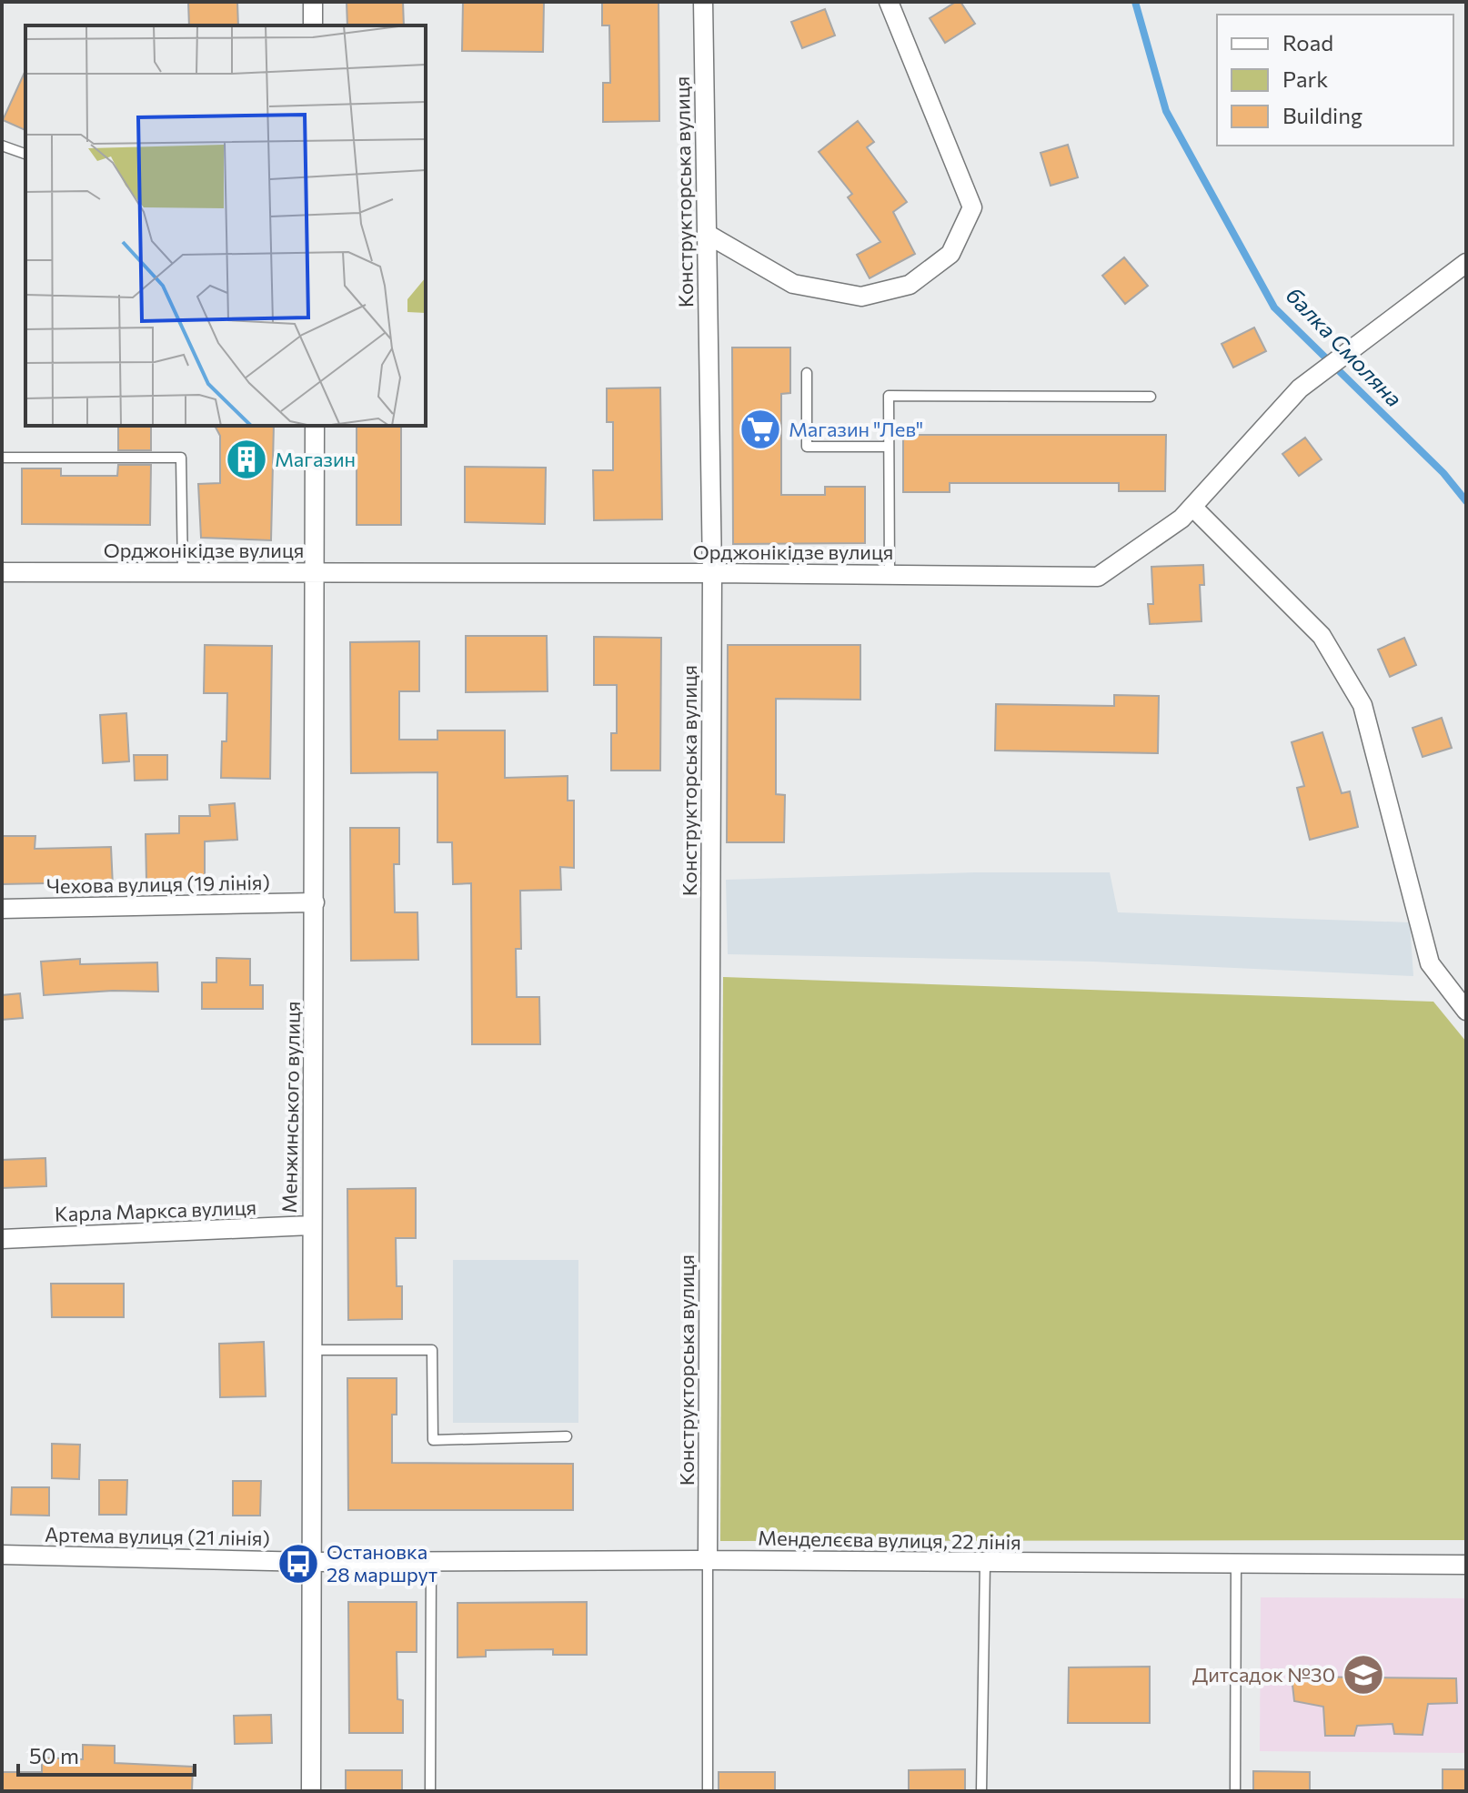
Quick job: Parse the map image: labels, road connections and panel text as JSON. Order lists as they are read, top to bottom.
{
  "streets": {
    "street": [
      "Конструкторська вулиця",
      "Орджонікідзе вулиця",
      "Чехова вулиця (19 лiнiя)",
      "Менжинського вулиця",
      "Карла Маркса вулиця",
      "Артема вулиця (21 лiнiя)",
      "Менделєєва вулиця, 22 лінія"
    ]
  },
  "crossings": [
    ["Конструкторська вулиця", "Орджонікідзе вулиця"],
    ["Конструкторська вулиця", "Менделєєва вулиця, 22 лінія"],
    ["Орджонікідзе вулиця", "Менжинського вулиця"],
    ["Чехова вулиця (19 лiнiя)", "Менжинського вулиця"],
    ["Менжинського вулиця", "Карла Маркса вулиця"],
    ["Менжинського вулиця", "Артема вулиця (21 лiнiя)"],
    ["Менжинського вулиця", "Менделєєва вулиця, 22 лінія"],
    ["Артема вулиця (21 лiнiя)", "Менделєєва вулиця, 22 лінія"]
  ],
  "water": ["балка Смоляна"],
  "places": {
    "supermarket": ["Магазин \"Лев\""],
    "building": ["Магазин"],
    "bus stop": ["Остановка 28 маршрут"],
    "school or university": ["Дитсадок №30"]
  },
  "legend": ["Road", "Park", "Building"],
  "scale_bar": "50 m"
}
